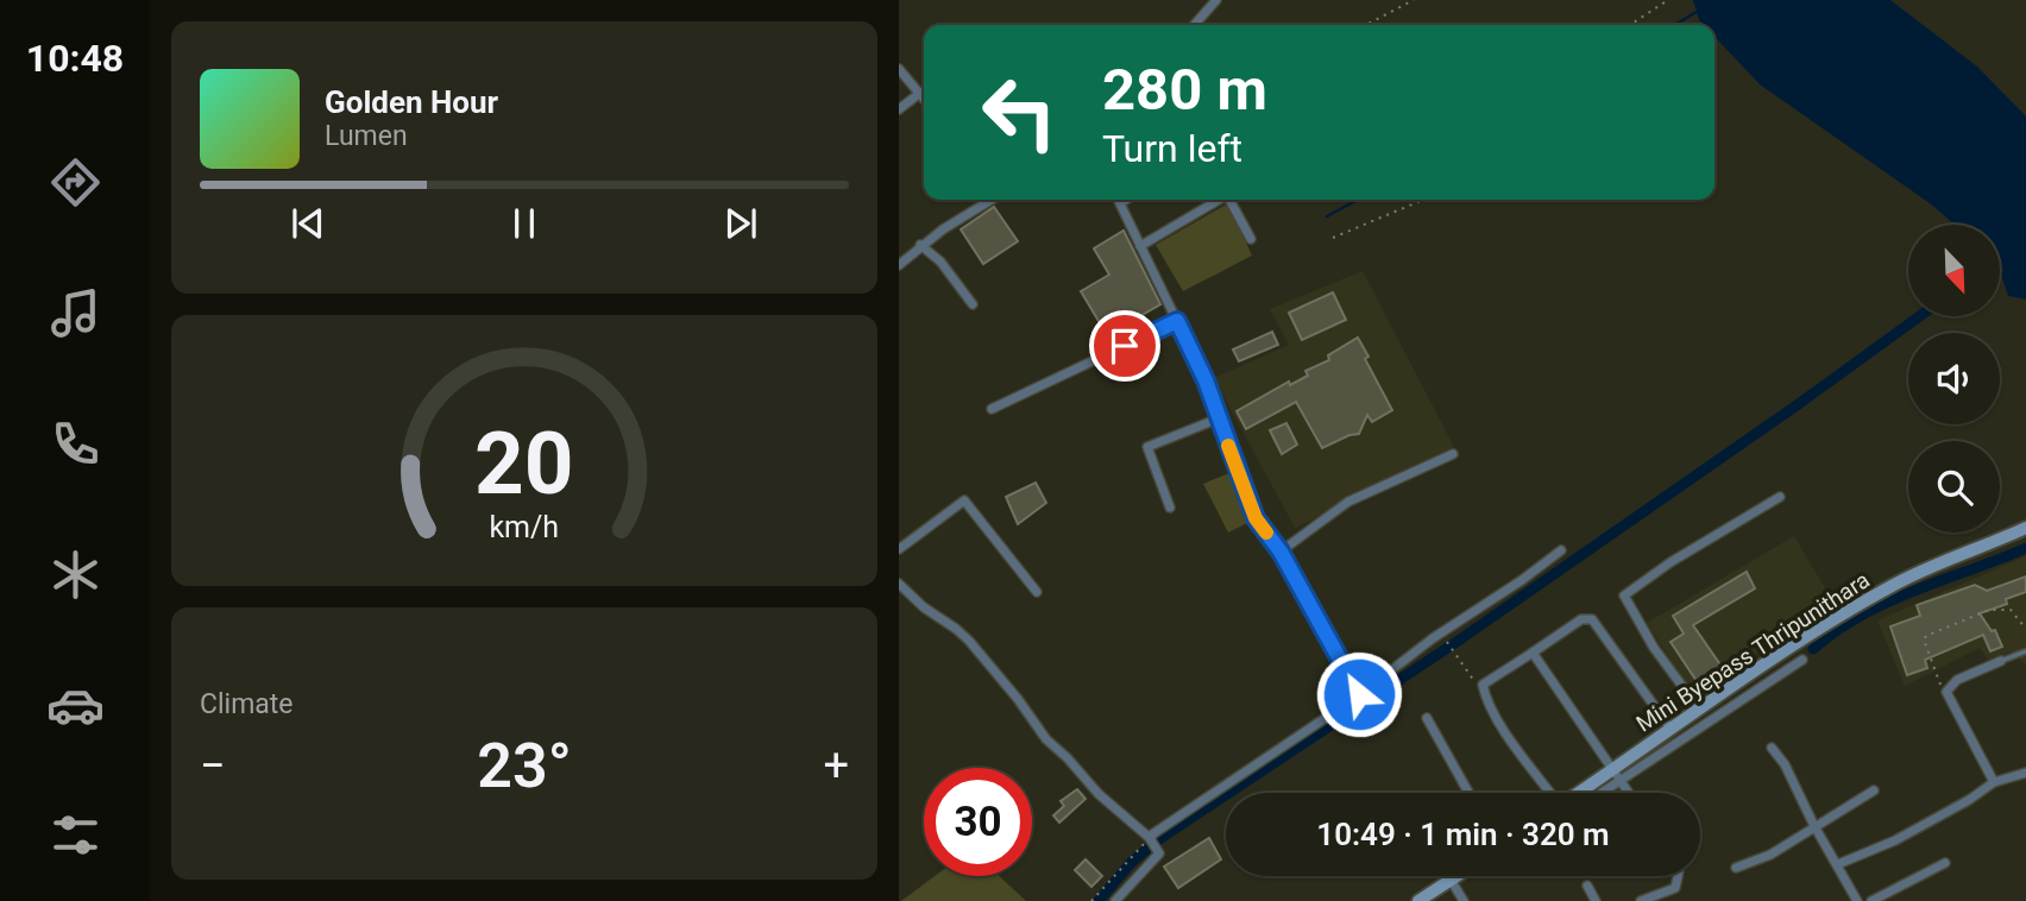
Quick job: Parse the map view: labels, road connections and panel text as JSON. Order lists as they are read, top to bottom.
{
  "streets": {
    "main road": ["Mini Byepass Thripunithara"]
  },
  "north": "bottom right",
  "page": {
    "tabs": "10:48",
    "turn": ["280 m", "Turn left"],
    "song": ["Golden Hour", "Lumen"],
    "tile": "Climate",
    "heat": ["−", "23°", "+"],
    "limit": "30",
    "trip": "10:49 · 1 min · 320 m",
    "gauge": ["20", "km/h"]
  }
}
